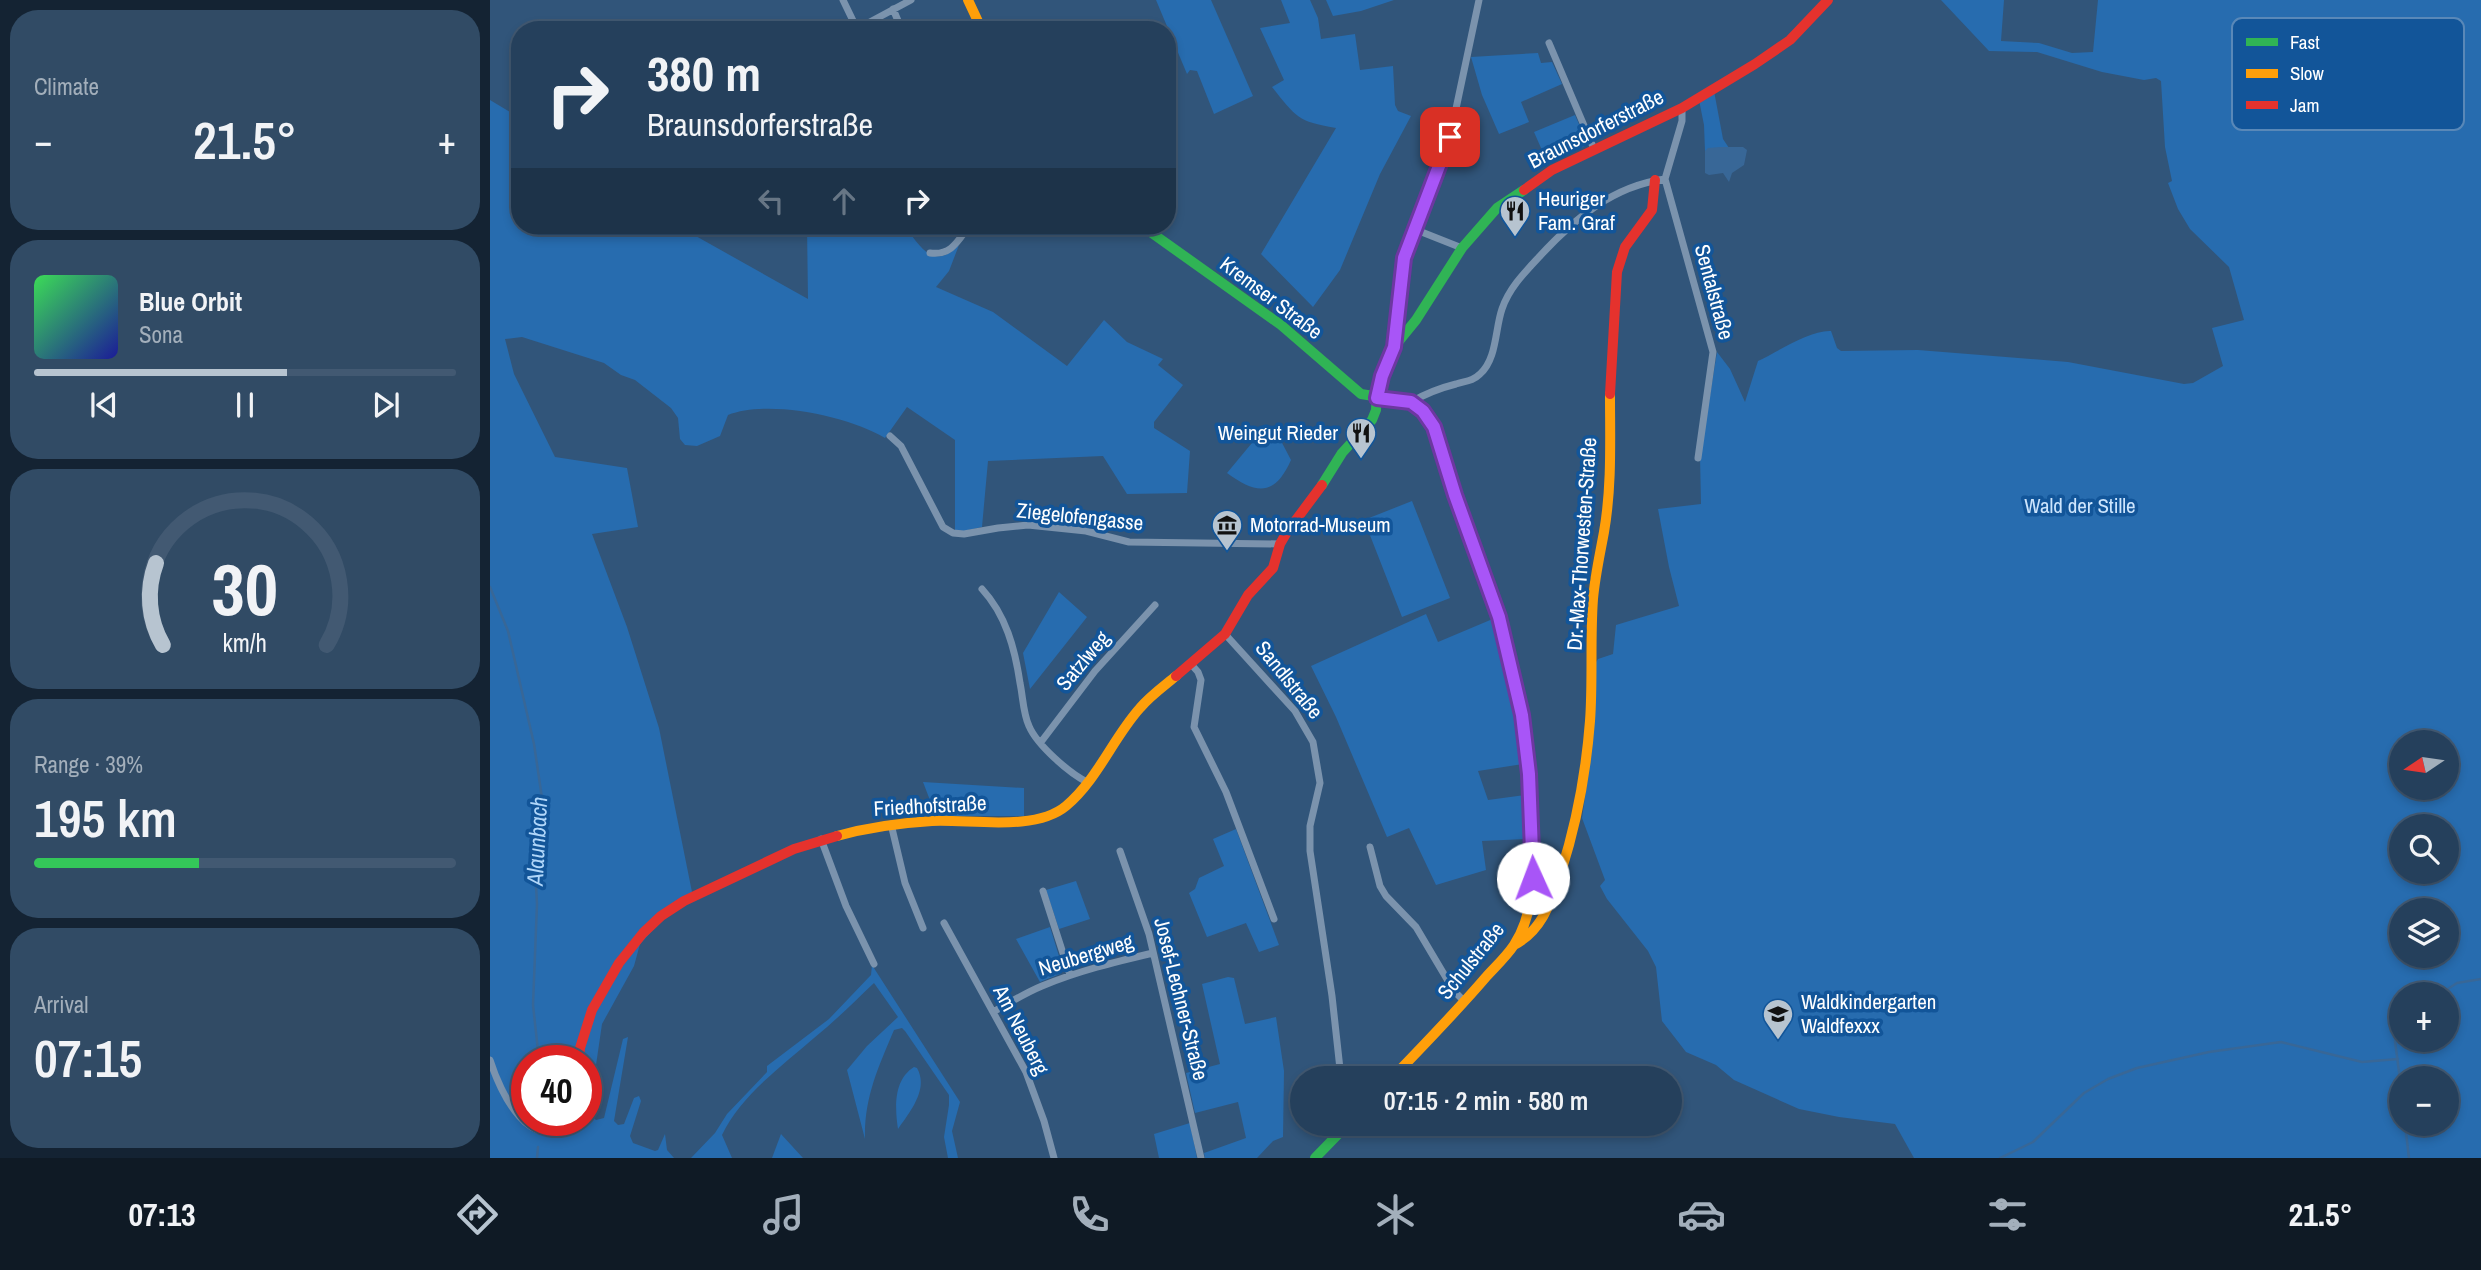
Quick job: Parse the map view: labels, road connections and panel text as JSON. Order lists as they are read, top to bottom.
{
  "streets": {
    "street": [
      "Braunsdorferstraße",
      "Sentalstraße",
      "Kremser Straße",
      "Ziegelofengasse",
      "Dr.-Max-Thorwesten-Straße",
      "Satzlweg",
      "Sandlstraße",
      "Friedhofstraße",
      "Neubergweg",
      "Schulstraße",
      "Josef-Lechner-Straße",
      "Am Neuberg"
    ]
  },
  "crossings": [
    ["Braunsdorferstraße", "Kremser Straße"],
    ["Braunsdorferstraße", "Dr.-Max-Thorwesten-Straße"],
    ["Braunsdorferstraße", "Sandlstraße"],
    ["Sentalstraße", "Dr.-Max-Thorwesten-Straße"],
    ["Kremser Straße", "Sandlstraße"],
    ["Ziegelofengasse", "Sandlstraße"],
    ["Dr.-Max-Thorwesten-Straße", "Schulstraße"],
    ["Satzlweg", "Friedhofstraße"],
    ["Sandlstraße", "Friedhofstraße"],
    ["Neubergweg", "Josef-Lechner-Straße"],
    ["Neubergweg", "Am Neuberg"]
  ],
  "water": ["Alaunbach"],
  "parks": ["Wald der Stille"],
  "places": {
    "restaurant": ["Heuriger Fam. Graf", "Weingut Rieder"],
    "museum": ["Motorrad-Museum"],
    "school or university": ["Waldkindergarten Waldfexxx"]
  },
  "legend": ["Fast", "Slow", "Jam"],
  "north": "left",
  "page": {
    "tile": [
      "Climate",
      ["Range · 39%", "195 km"],
      ["Arrival", "07:15"]
    ],
    "turn": ["380 m", "Braunsdorferstraße"],
    "heat": ["−", "21.5°", "+"],
    "song": ["Blue Orbit", "Sona"],
    "map_buttons": ["+", "−"],
    "limit": "40",
    "trip": "07:15 · 2 min · 580 m",
    "tabs": ["07:13", "21.5°"],
    "gauge": ["30", "km/h"]
  }
}
